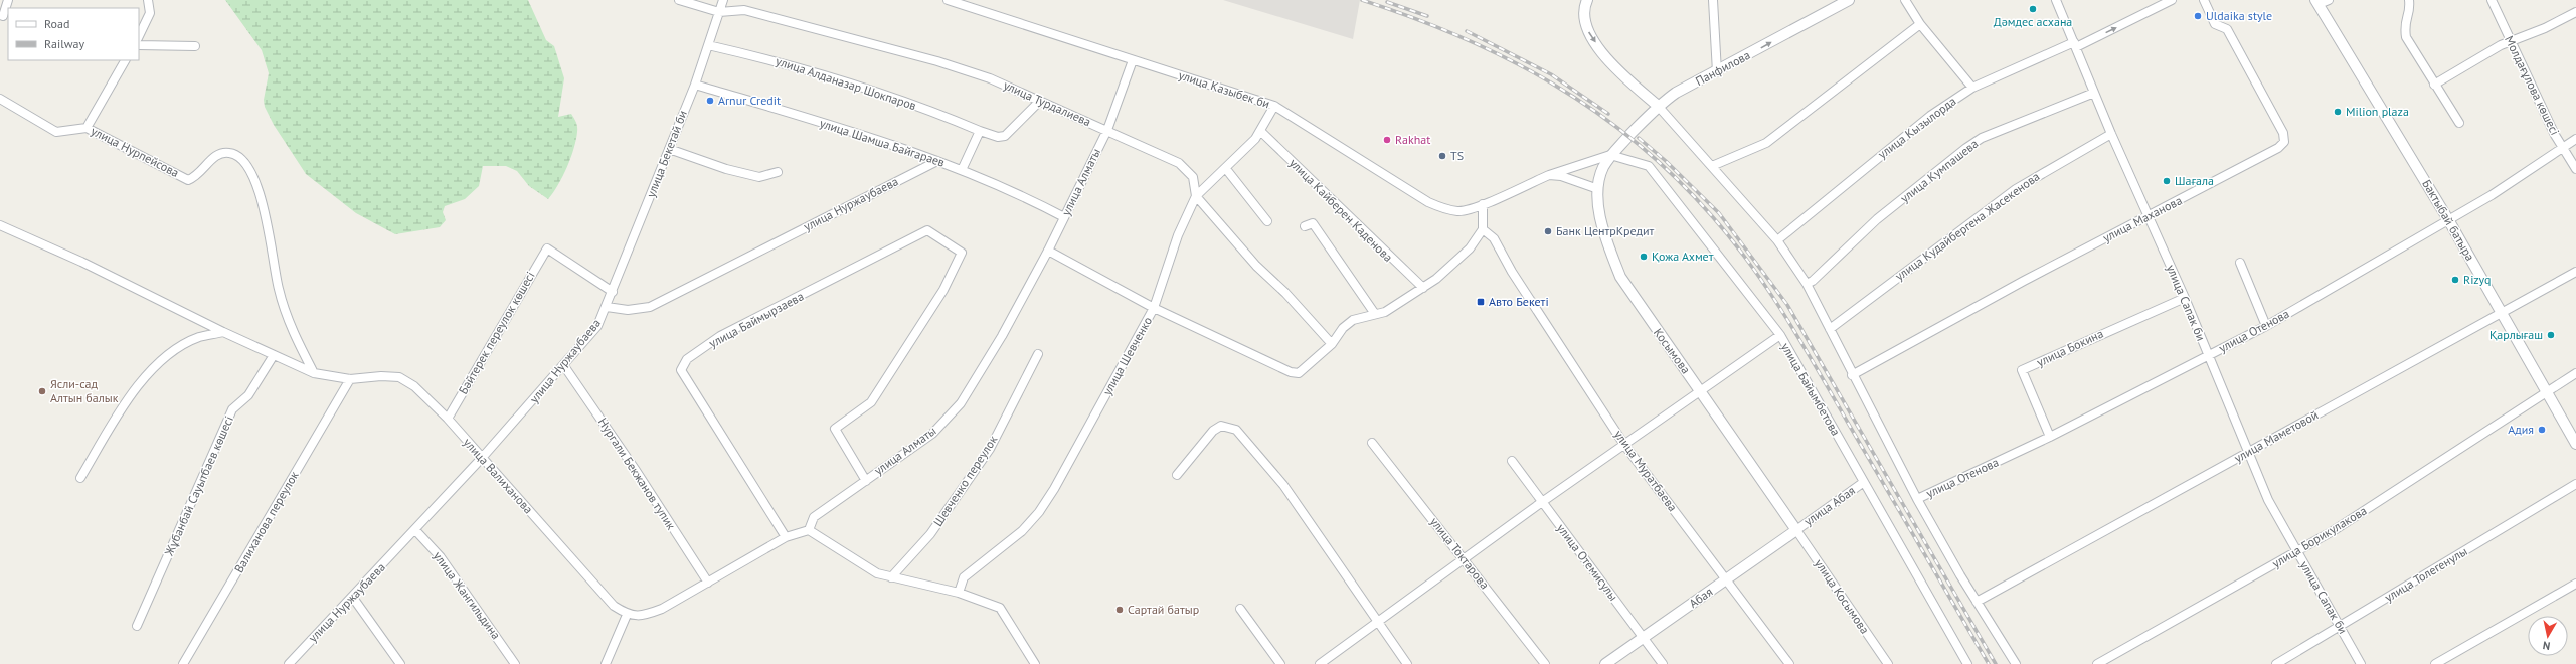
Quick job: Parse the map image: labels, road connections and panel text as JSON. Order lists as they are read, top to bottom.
{
  "streets": {
    "street": [
      "Панфилова",
      "улица Алданазар Шокпаров",
      "Молдағұлова көшесі",
      "улица Казыбек би",
      "улица Турдалиева",
      "улица Кызылорда",
      "улица Шамша Байгараев",
      "улица Нурпейсова",
      "улица Бекетай би",
      "улица Кумпашева",
      "улица Алматы",
      "улица Нуржаубаева",
      "улица Кайберен Каденова",
      "улица Маханова",
      "Бактыбай батыра",
      "улица Кудайбергена Жасекенова",
      "улица Сапак би",
      "улица Баймырзаева",
      "улица Отенова",
      "Бәйтерек переулок көшесі",
      "улица Бокина",
      "Косымова",
      "улица Шевченко",
      "улица Байымбетова",
      "улица Маметовой",
      "улица Муратбаева",
      "Нургали Бекжанов тупик",
      "улица Валиханова",
      "Шевченко переулок",
      "Жұбанбай Сауытбаев көшесі",
      "улица Абая",
      "Валиханова переулок",
      "улица Борикулакова",
      "улица Токтарова",
      "улица Отемисулы",
      "улица Толегенулы",
      "улица Жангильдина",
      "улица Косымова",
      "Абая"
    ]
  },
  "crossings": [
    ["Панфилова", "улица Казыбек би"],
    ["Панфилова", "Косымова"],
    ["Панфилова", "улица Байымбетова"],
    ["улица Алданазар Шокпаров", "улица Турдалиева"],
    ["улица Алданазар Шокпаров", "улица Бекетай би"],
    ["Молдағұлова көшесі", "улица Отенова"],
    ["улица Казыбек би", "улица Алматы"],
    ["улица Казыбек би", "Косымова"],
    ["улица Казыбек би", "улица Шевченко"],
    ["улица Казыбек би", "улица Байымбетова"],
    ["улица Турдалиева", "улица Бекетай би"],
    ["улица Турдалиева", "улица Алматы"],
    ["улица Турдалиева", "улица Шевченко"],
    ["улица Кызылорда", "улица Сапак би"],
    ["улица Шамша Байгараев", "улица Бекетай би"],
    ["улица Шамша Байгараев", "улица Алматы"],
    ["улица Шамша Байгараев", "улица Нуржаубаева"],
    ["улица Нурпейсова", "улица Валиханова"],
    ["улица Бекетай би", "улица Нуржаубаева"],
    ["улица Бекетай би", "Бәйтерек переулок көшесі"],
    ["улица Кумпашева", "улица Сапак би"],
    ["улица Алматы", "улица Баймырзаева"],
    ["улица Нуржаубаева", "Нургали Бекжанов тупик"],
    ["улица Нуржаубаева", "улица Валиханова"],
    ["улица Нуржаубаева", "улица Жангильдина"],
    ["улица Кайберен Каденова", "улица Шевченко"],
    ["улица Маханова", "улица Сапак би"],
    ["Бактыбай батыра", "улица Отенова"],
    ["Бактыбай батыра", "улица Маметовой"],
    ["Бактыбай батыра", "улица Борикулакова"],
    ["улица Кудайбергена Жасекенова", "улица Сапак би"],
    ["улица Сапак би", "улица Отенова"],
    ["улица Сапак би", "улица Бокина"],
    ["улица Сапак би", "улица Маметовой"],
    ["улица Сапак би", "улица Борикулакова"],
    ["улица Сапак би", "улица Толегенулы"],
    ["улица Отенова", "улица Бокина"],
    ["Бәйтерек переулок көшесі", "улица Валиханова"],
    ["Косымова", "улица Байымбетова"],
    ["Косымова", "улица Абая"],
    ["Косымова", "улица Косымова"],
    ["Косымова", "Абая"],
    ["улица Байымбетова", "улица Абая"],
    ["улица Муратбаева", "Абая"],
    ["улица Валиханова", "Жұбанбай Сауытбаев көшесі"],
    ["улица Валиханова", "Валиханова переулок"],
    ["улица Абая", "улица Косымова"],
    ["улица Абая", "Абая"],
    ["улица Отемисулы", "Абая"],
    ["улица Косымова", "Абая"]
  ],
  "places": {
    "other": [
      "Дәмдес асхана",
      "Uldaika style",
      "Arnur Credit",
      "Milion plaza",
      "Rakhat",
      "TS",
      "Шағала",
      "Банк ЦентрКредит",
      "Қожа Ахмет",
      "Rizyq",
      "Қарлығаш",
      "Ясли-сад Алтын балык",
      "Адия",
      "Сартай батыр"
    ],
    "transit": ["Авто Бекетi"]
  },
  "legend": ["Road", "Railway"],
  "north": "bottom"
}
